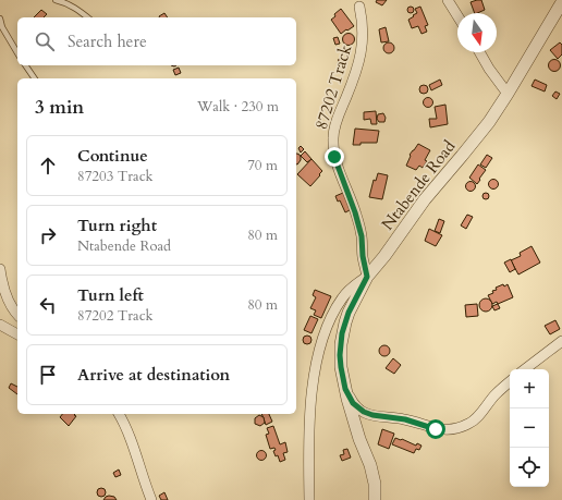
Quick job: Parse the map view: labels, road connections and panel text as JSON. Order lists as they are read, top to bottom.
{
  "streets": {
    "street": ["87202 Track", "Ntabende Road"]
  },
  "crossings": [
    ["87202 Track", "Ntabende Road"]
  ],
  "north": "bottom",
  "page": {
    "search": "Search here",
    "heading": ["3 min", "Walk · 230 m"],
    "list": [
      ["Continue", "87203 Track", "70 m"],
      ["Turn right", "Ntabende Road", "80 m"],
      ["Turn left", "87202 Track", "80 m"],
      "Arrive at destination"
    ],
    "map_buttons": ["+", "−"]
  }
}
